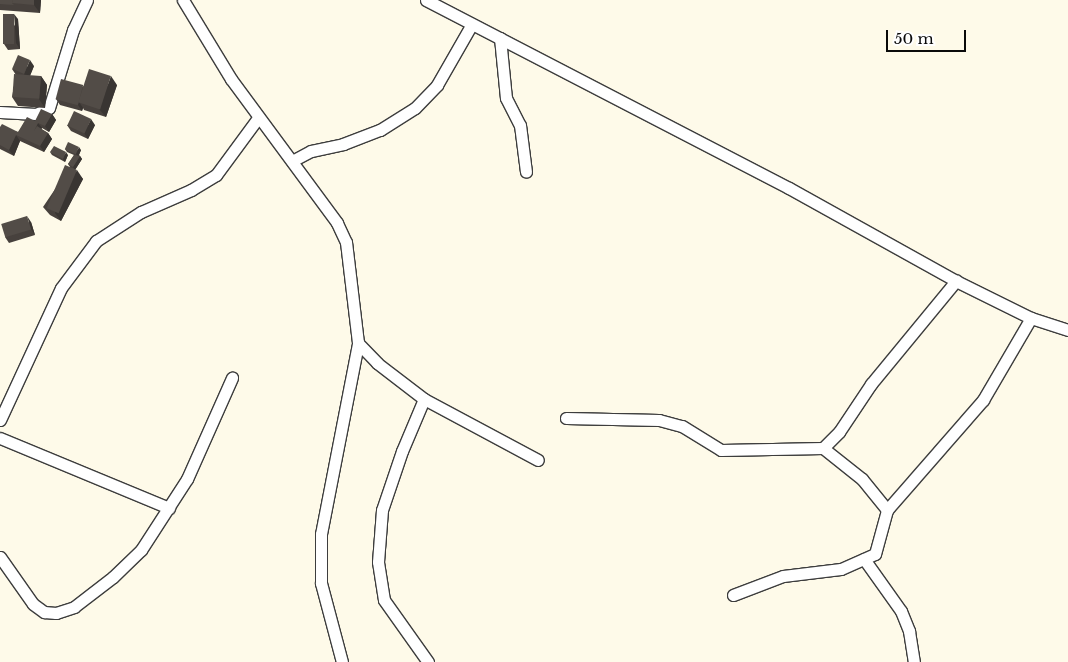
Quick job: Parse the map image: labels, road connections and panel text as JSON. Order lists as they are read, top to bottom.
{
  "scale_bar": "50 m"
}
